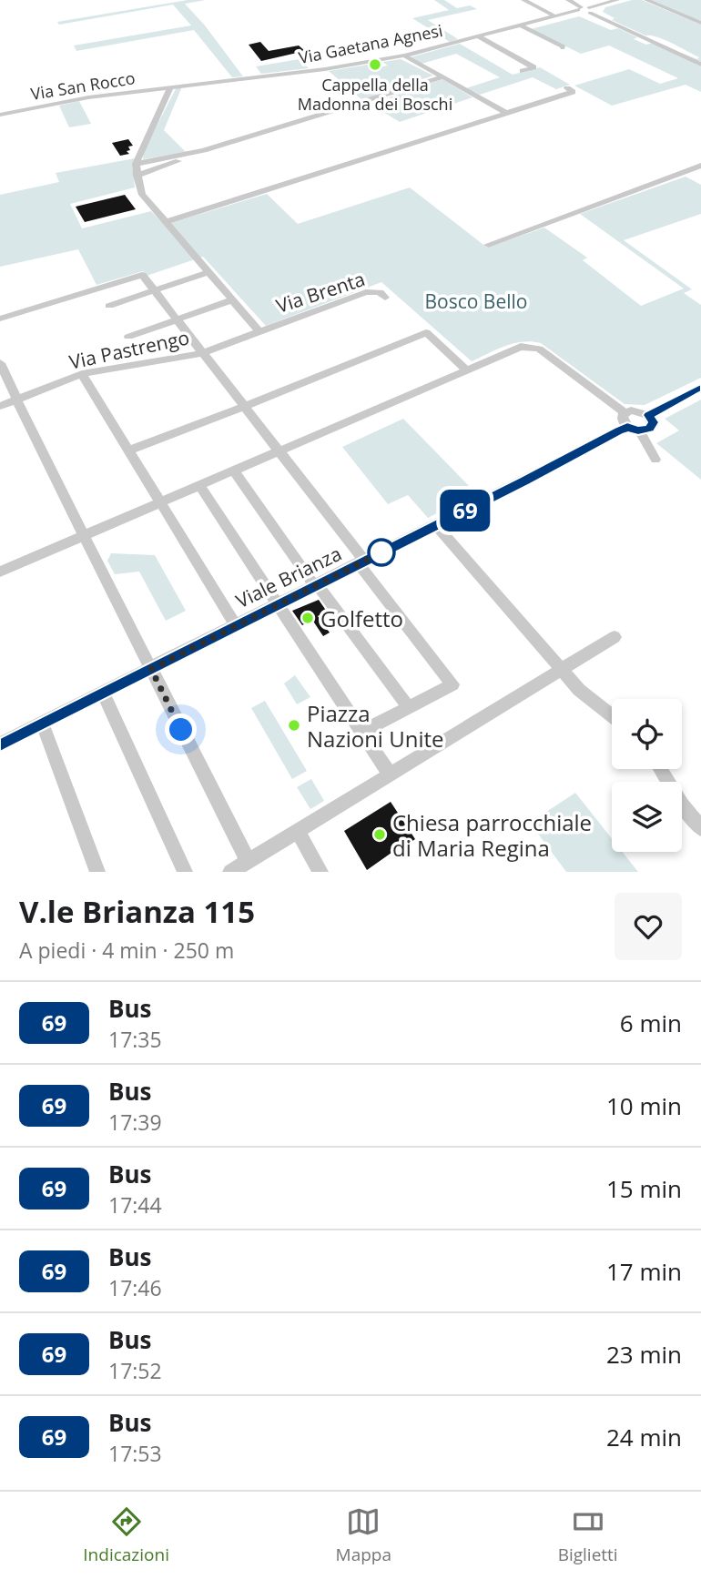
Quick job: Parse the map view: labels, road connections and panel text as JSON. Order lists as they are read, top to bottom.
{
  "streets": {
    "street": [
      "Via Gaetana Agnesi",
      "Via San Rocco",
      "Via Brenta",
      "Via Pastrengo",
      "Viale Brianza"
    ]
  },
  "crossings": [
    ["Via Gaetana Agnesi", "Via San Rocco"],
    ["Via Brenta", "Via Pastrengo"]
  ],
  "parks": ["Bosco Bello"],
  "places": [
    "Cappella della Madonna dei Boschi",
    "Golfetto",
    "Piazza Nazioni Unite",
    "Chiesa parrocchiale di Maria Regina"
  ],
  "lines": ["bus line 69"],
  "page": {
    "on_map": "69",
    "heading": ["V.le Brianza 115", "A piedi · 4 min · 250 m"],
    "list": [
      {
        "mark": "69",
        "name": "Bus",
        "note": "17:35",
        "value": "6 min"
      },
      {
        "mark": "69",
        "name": "Bus",
        "note": "17:39",
        "value": "10 min"
      },
      {
        "mark": "69",
        "name": "Bus",
        "note": "17:44",
        "value": "15 min"
      },
      {
        "mark": "69",
        "name": "Bus",
        "note": "17:46",
        "value": "17 min"
      },
      {
        "mark": "69",
        "name": "Bus",
        "note": "17:52",
        "value": "23 min"
      },
      {
        "mark": "69",
        "name": "Bus",
        "note": "17:53",
        "value": "24 min"
      }
    ],
    "tabs": ["Indicazioni", "Mappa", "Biglietti"]
  }
}
